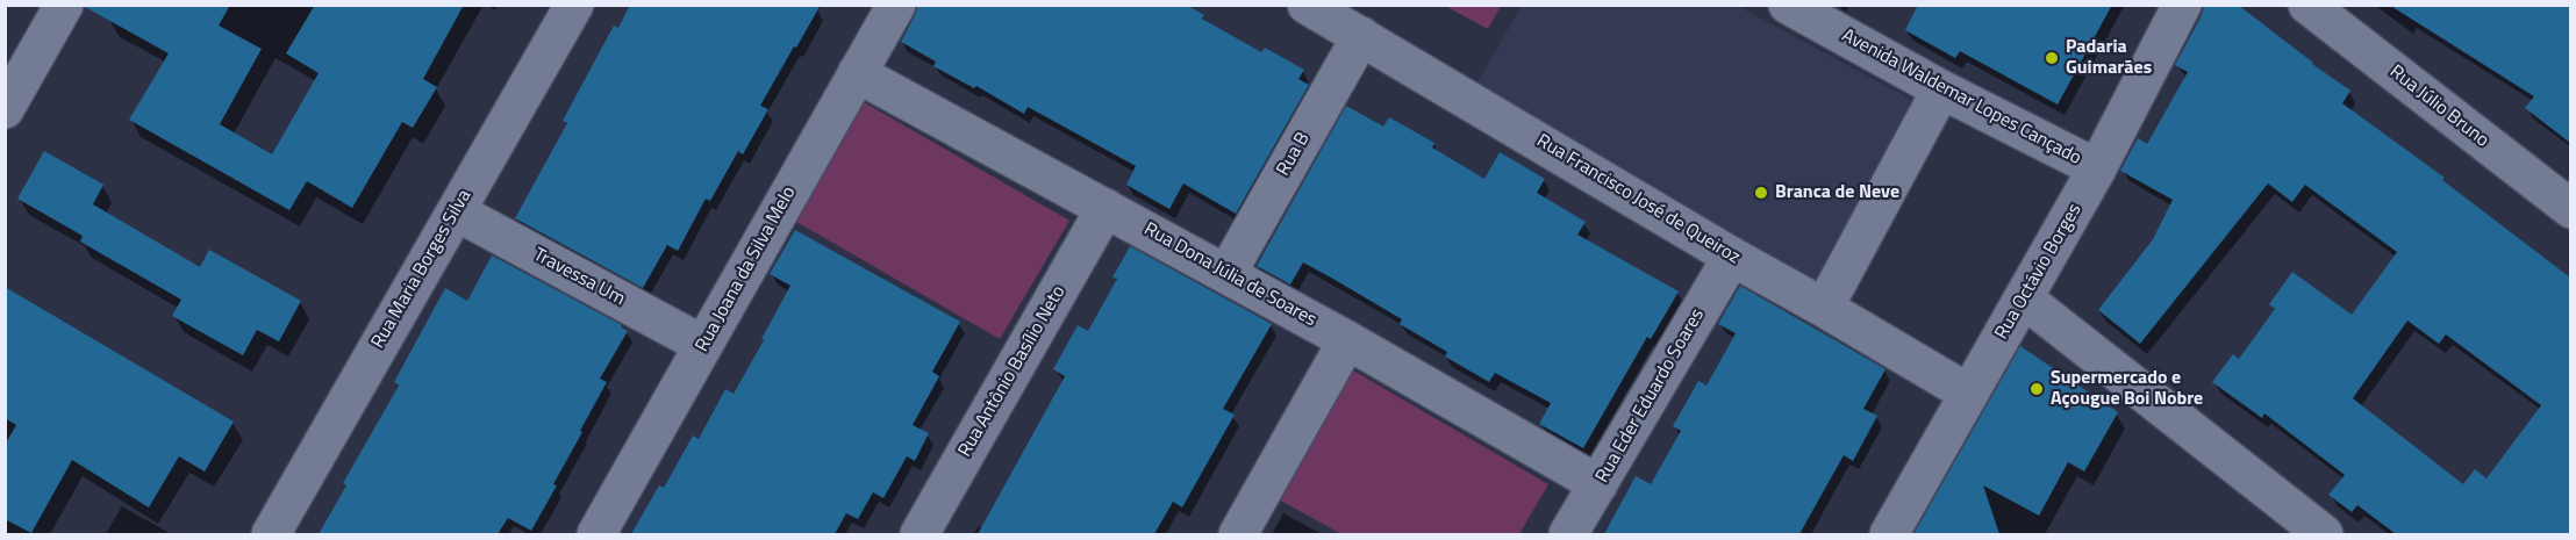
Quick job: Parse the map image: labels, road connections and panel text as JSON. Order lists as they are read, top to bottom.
{
  "streets": {
    "street": [
      "Avenida Waldemar Lopes Cançado",
      "Rua Júlio Bruno",
      "Rua B",
      "Rua Francisco José de Queiroz",
      "Rua Maria Borges Silva",
      "Rua Joana da Silva Melo",
      "Rua Octávio Borges",
      "Rua Dona Júlia de Soares",
      "Travessa Um",
      "Rua Antônio Basílio Neto",
      "Rua Eder Eduardo Soares"
    ]
  },
  "crossings": [
    ["Avenida Waldemar Lopes Cançado", "Rua Octávio Borges"],
    ["Rua B", "Rua Francisco José de Queiroz"],
    ["Rua B", "Rua Dona Júlia de Soares"],
    ["Rua Francisco José de Queiroz", "Rua Octávio Borges"],
    ["Rua Francisco José de Queiroz", "Rua Eder Eduardo Soares"],
    ["Rua Maria Borges Silva", "Travessa Um"],
    ["Rua Joana da Silva Melo", "Rua Dona Júlia de Soares"],
    ["Rua Joana da Silva Melo", "Travessa Um"],
    ["Rua Dona Júlia de Soares", "Rua Antônio Basílio Neto"],
    ["Rua Dona Júlia de Soares", "Rua Eder Eduardo Soares"]
  ],
  "places": ["Padaria Guimarães", "Branca de Neve", "Supermercado e Açougue Boi Nobre"]
}
